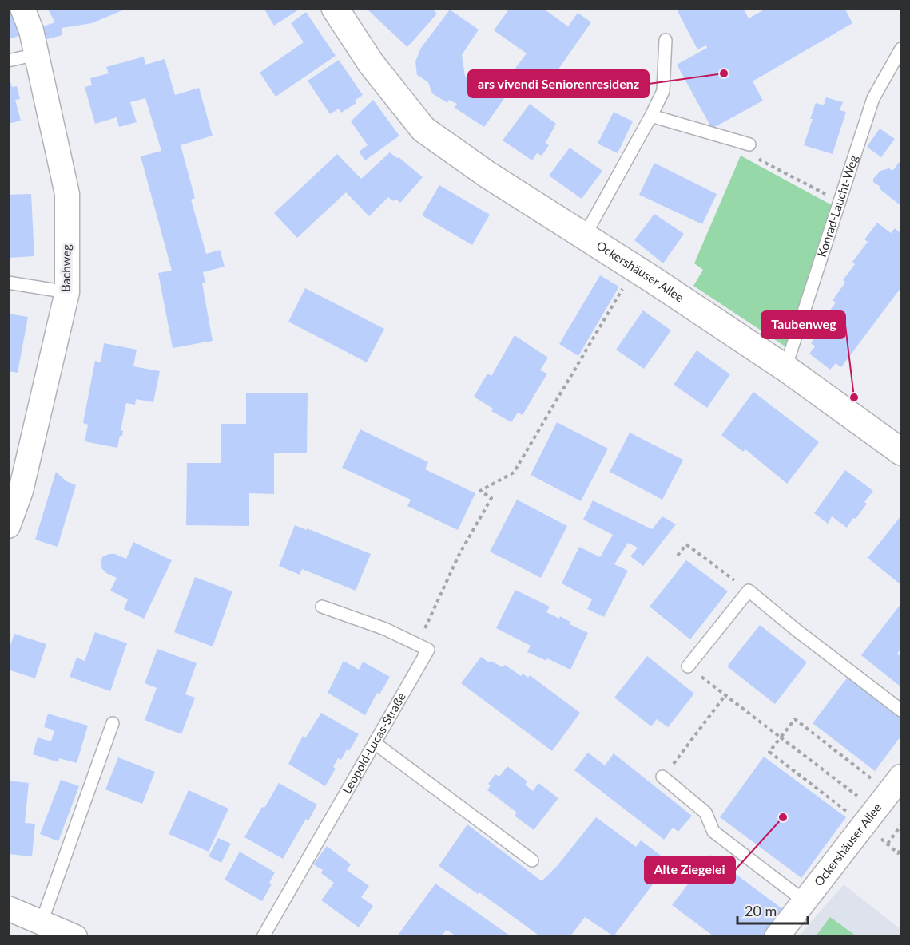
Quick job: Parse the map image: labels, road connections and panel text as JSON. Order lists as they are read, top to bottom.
{
  "streets": {
    "street": ["Bachweg", "Ockershäuser Allee"],
    "lane": ["Konrad-Laucht-Weg", "Leopold-Lucas-Straße"]
  },
  "crossings": [
    ["Konrad-Laucht-Weg", "Ockershäuser Allee"]
  ],
  "places": ["ars vivendi Seniorenresidenz", "Taubenweg", "Alte Ziegelei"],
  "scale_bar": "20 m"
}
